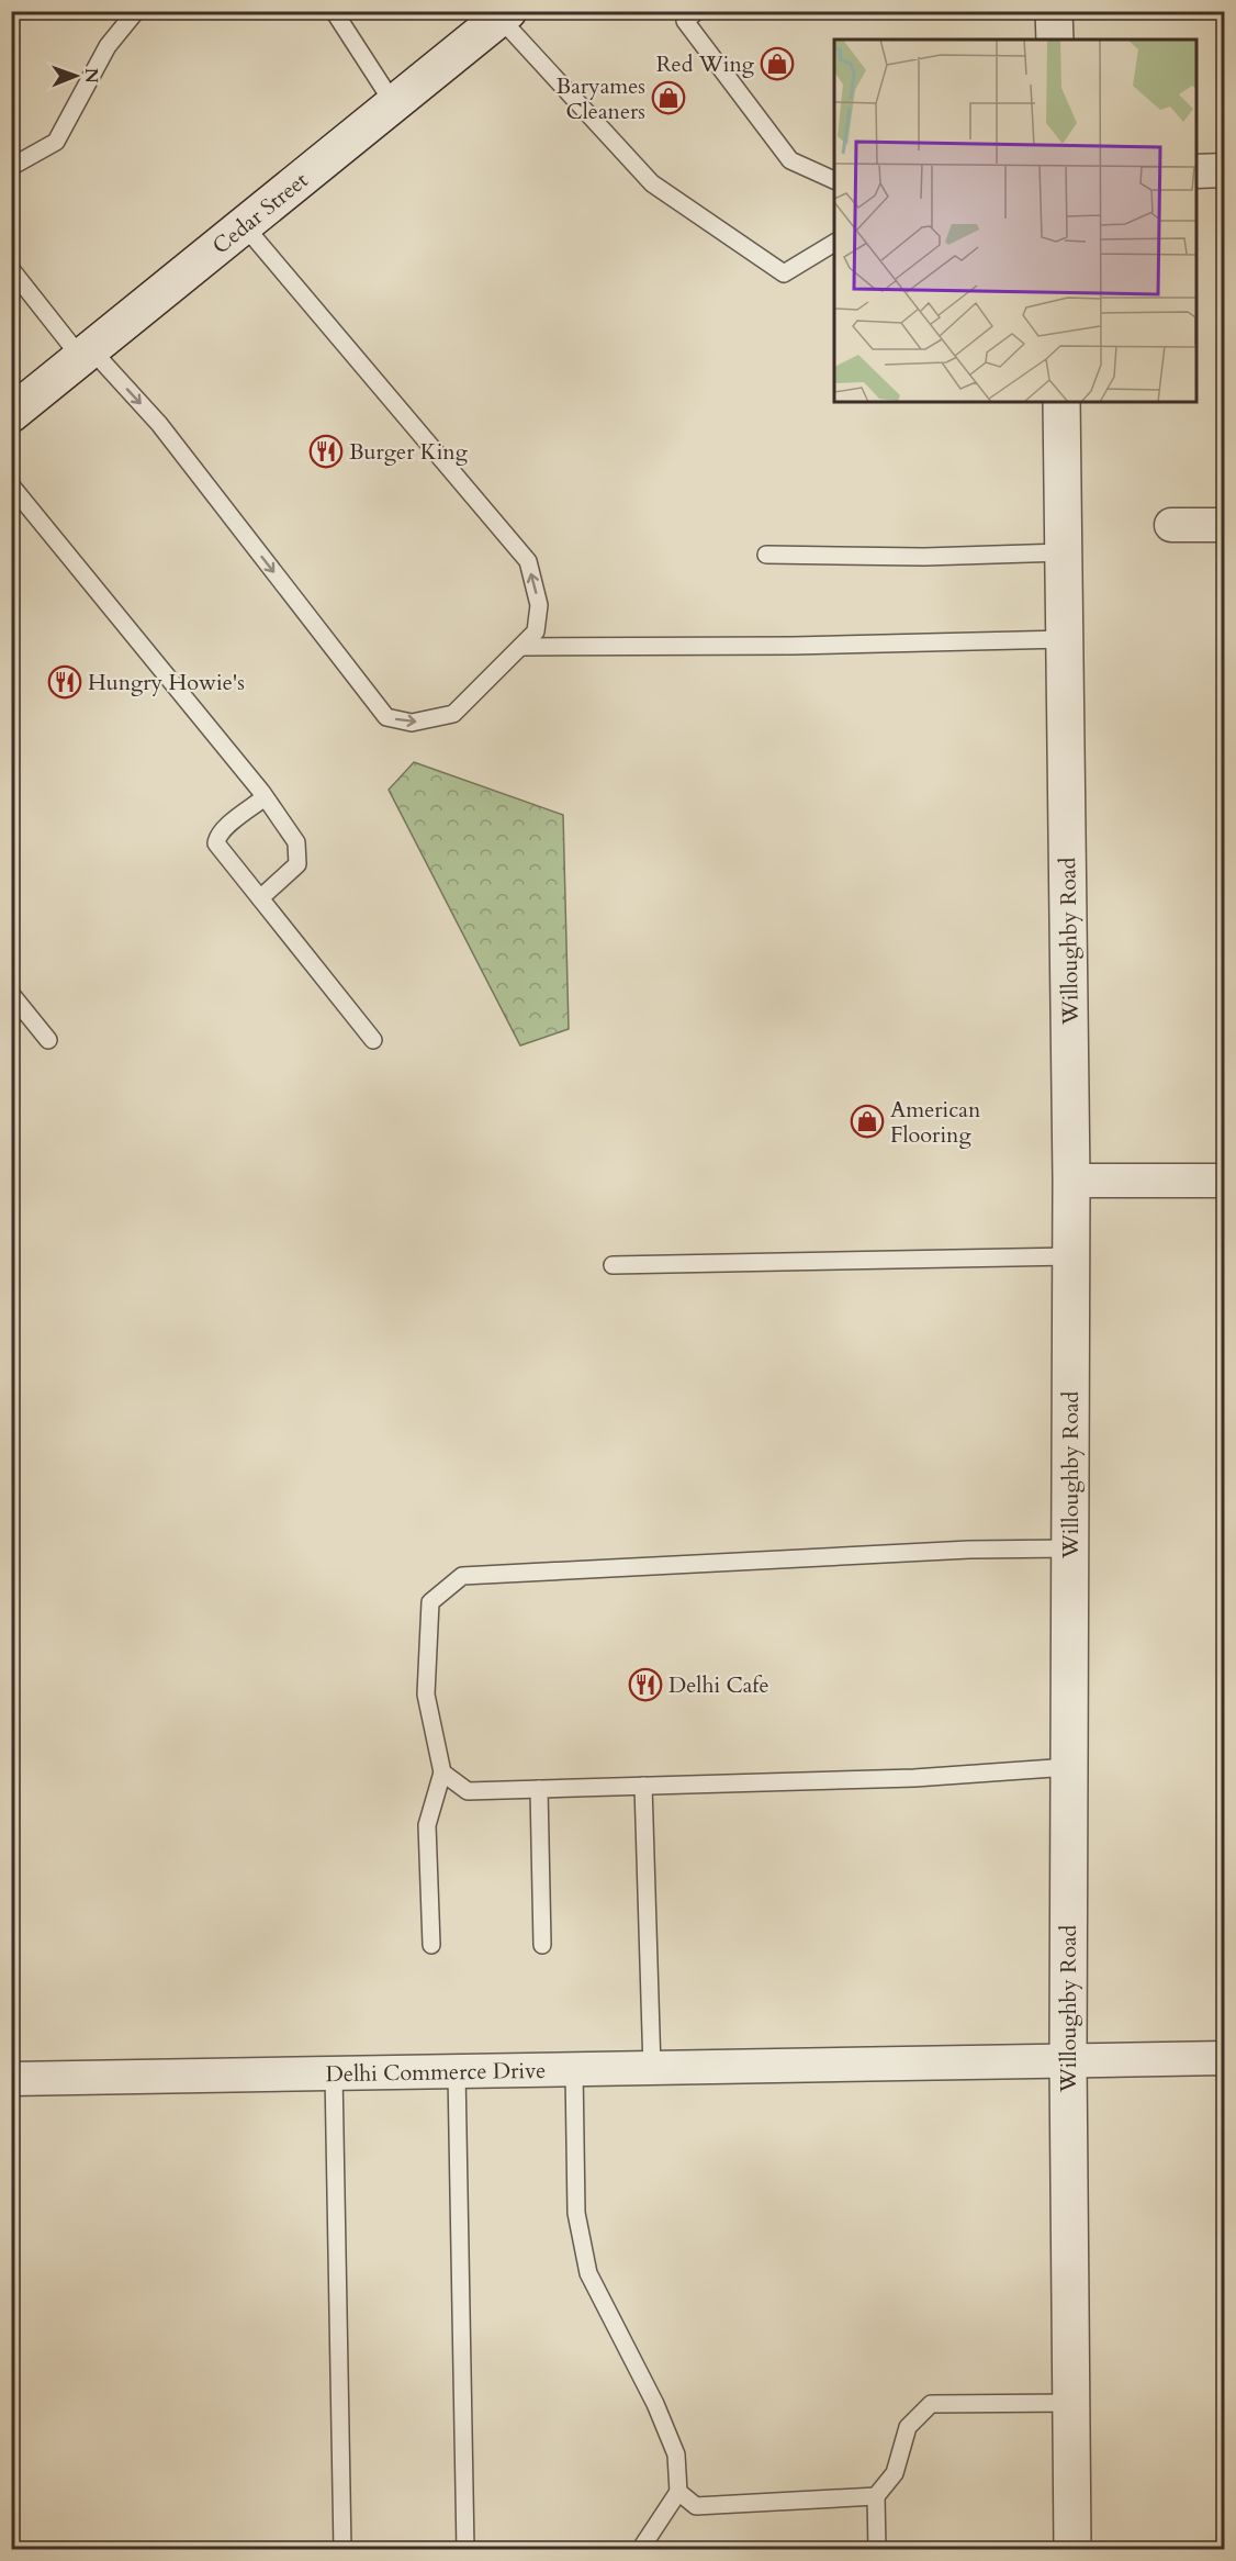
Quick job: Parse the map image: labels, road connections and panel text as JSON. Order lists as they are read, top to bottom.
{
  "streets": {
    "street": ["Cedar Street", "Willoughby Road", "Delhi Commerce Drive"]
  },
  "crossings": [
    ["Willoughby Road", "Delhi Commerce Drive"]
  ],
  "places": {
    "shop": ["Red Wing", "Baryames Cleaners", "American Flooring"],
    "restaurant": ["Burger King", "Hungry Howie's", "Delhi Cafe"]
  },
  "north": "right"
}
